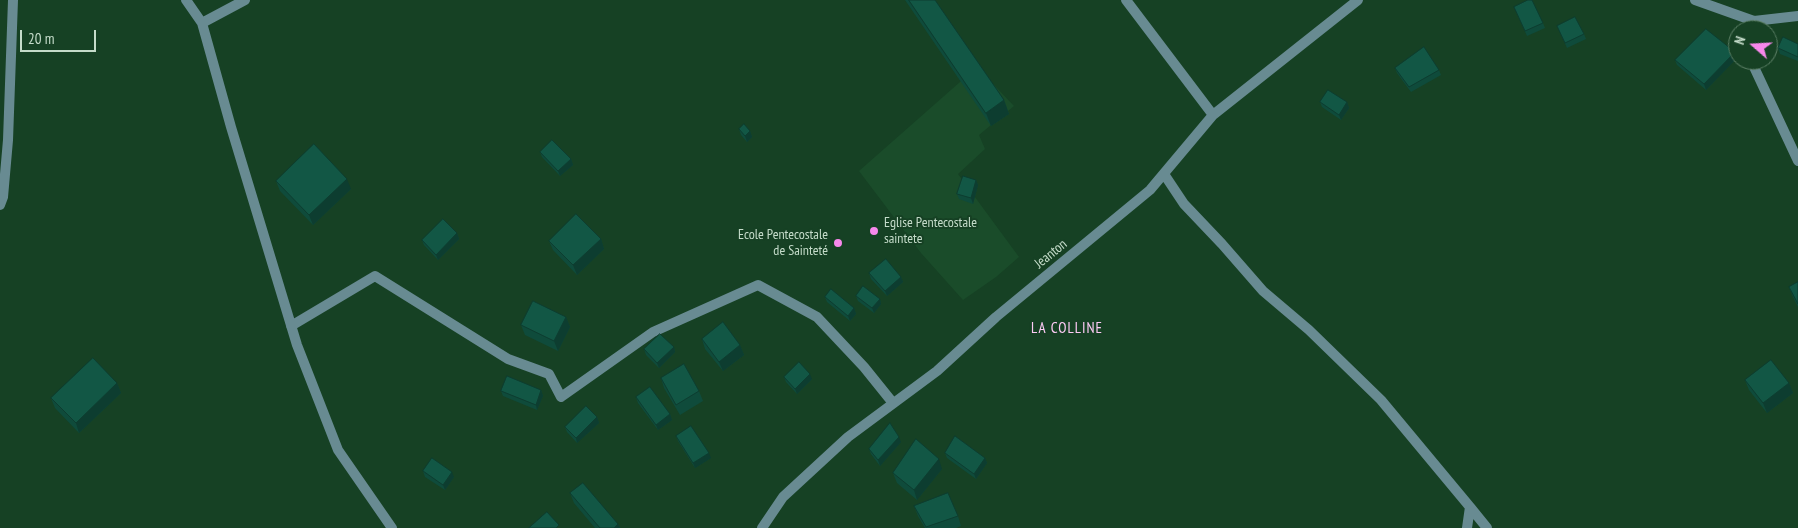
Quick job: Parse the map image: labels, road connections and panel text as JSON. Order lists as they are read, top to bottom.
{
  "streets": {
    "street": ["Jeanton"]
  },
  "districts": ["LA COLLINE"],
  "places": ["Eglise Pentecostale saintete", "Ecole Pentecostale de Sainteté"],
  "scale_bar": "20 m",
  "north": "left"
}
